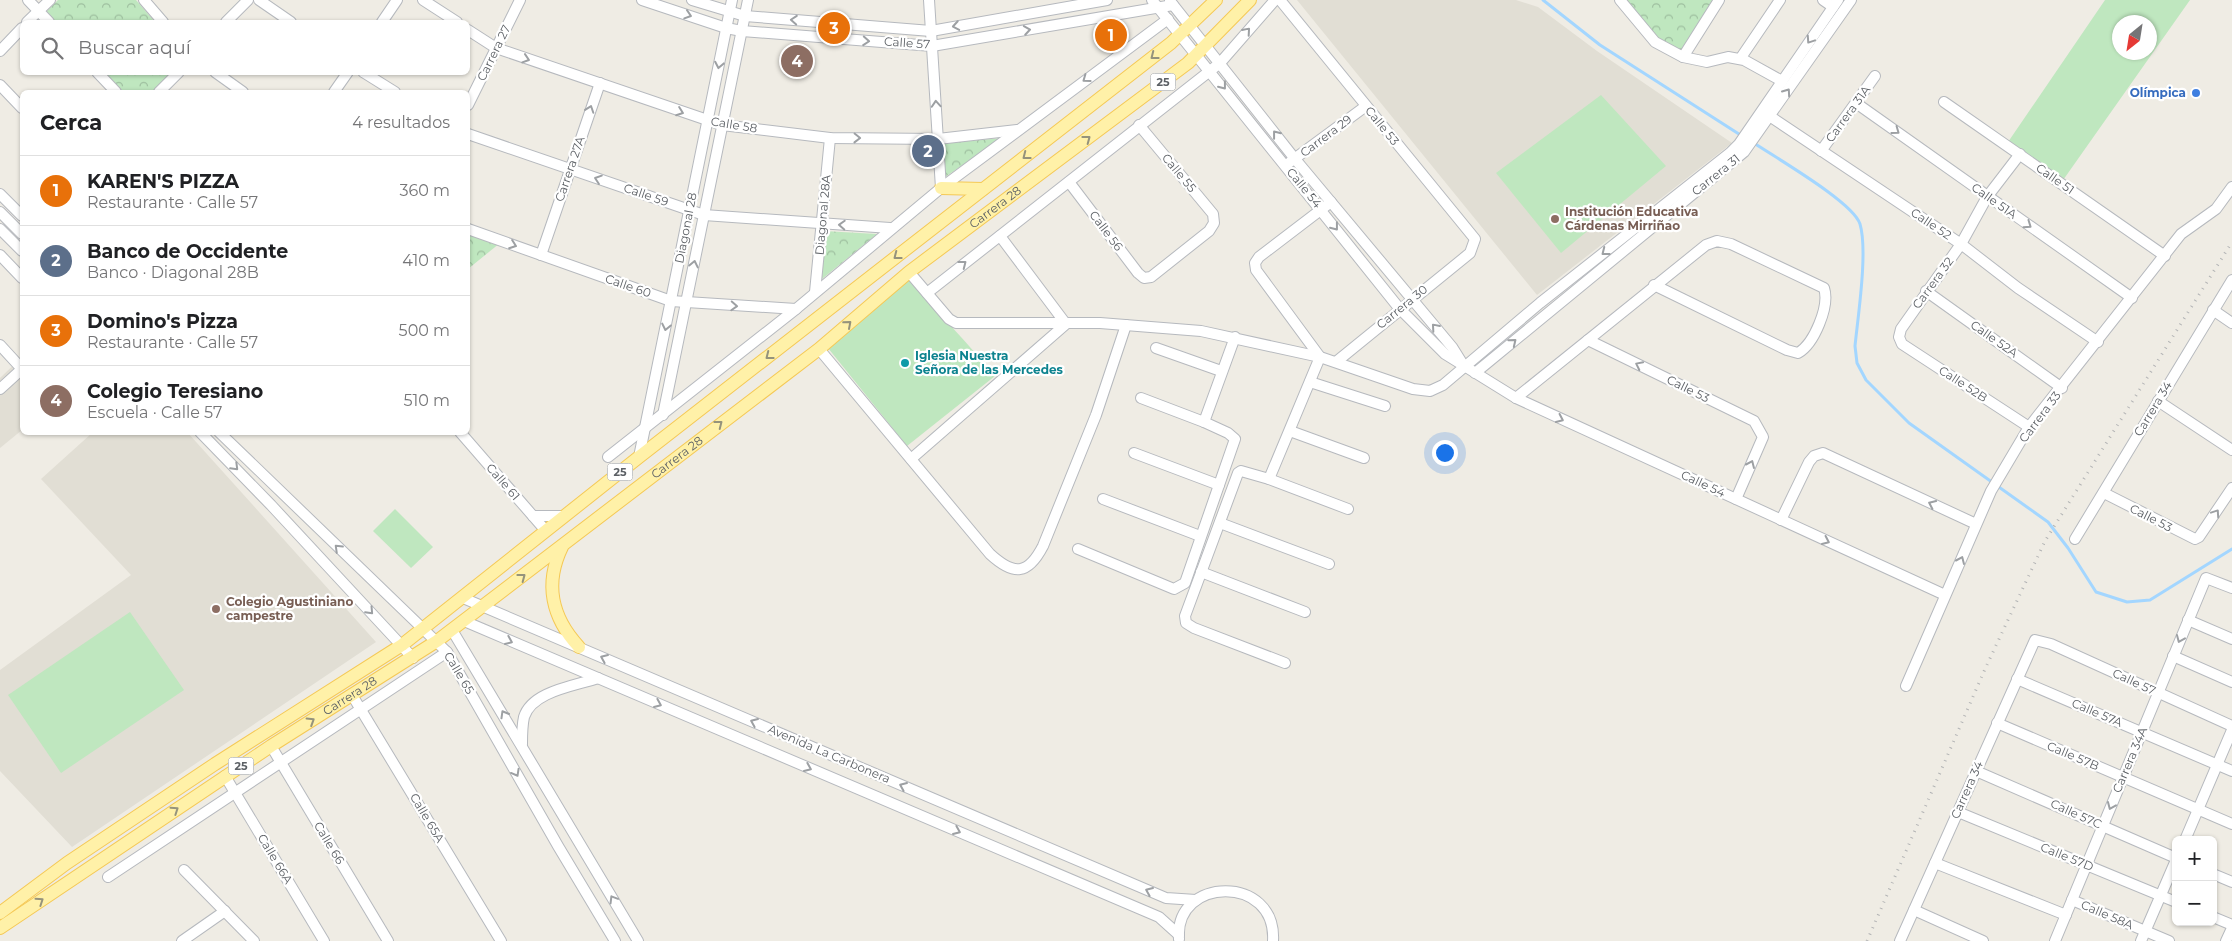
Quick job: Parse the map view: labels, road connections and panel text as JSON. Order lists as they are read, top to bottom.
{
  "streets": {
    "main road": ["25", "Carrera 28"],
    "street": [
      "Calle 57",
      "Carrera 27",
      "Carrera 31A",
      "Calle 58",
      "Calle 53",
      "Carrera 29",
      "Carrera 27A",
      "Calle 55",
      "Carrera 31",
      "Calle 51",
      "Calle 54",
      "Calle 59",
      "Calle 51A",
      "Diagonal 28A",
      "Calle 52",
      "Diagonal 28",
      "Calle 56",
      "Carrera 32",
      "Calle 60",
      "Carrera 30",
      "Calle 52A",
      "Calle 52B",
      "Carrera 34",
      "Carrera 33",
      "Calle 61",
      "Calle 65",
      "Calle 57A",
      "Avenida La Carbonera",
      "Calle 57B",
      "Carrera 34A",
      "Calle 57C",
      "Calle 65A",
      "Calle 66",
      "Calle 57D",
      "Calle 66A",
      "Calle 58A"
    ]
  },
  "crossings": [
    ["Calle 57", "Calle 54"],
    ["Calle 57", "Diagonal 28"],
    ["Calle 57", "Carrera 34"],
    ["Calle 57", "Carrera 34A"],
    ["Carrera 27", "Calle 58"],
    ["Carrera 31A", "Calle 51A"],
    ["Carrera 31A", "Calle 52"],
    ["Calle 58", "Carrera 27A"],
    ["Calle 58", "Diagonal 28A"],
    ["Calle 58", "Diagonal 28"],
    ["Calle 53", "Carrera 29"],
    ["Calle 53", "Calle 54"],
    ["Calle 53", "Carrera 30"],
    ["Calle 53", "Carrera 34"],
    ["Carrera 29", "Calle 54"],
    ["Carrera 27A", "Calle 59"],
    ["Carrera 27A", "Calle 60"],
    ["Calle 55", "Carrera 28"],
    ["Calle 55", "Calle 56"],
    ["Carrera 31", "Calle 54"],
    ["Carrera 31", "Calle 52"],
    ["Carrera 31", "Carrera 30"],
    ["Calle 51", "Carrera 32"],
    ["Calle 51", "Carrera 33"],
    ["Calle 54", "Carrera 28"],
    ["Calle 54", "Carrera 30"],
    ["Calle 54", "Carrera 33"],
    ["Calle 59", "Diagonal 28A"],
    ["Calle 59", "Diagonal 28"],
    ["Calle 51A", "Carrera 32"],
    ["Calle 51A", "Carrera 33"],
    ["Carrera 28", "Diagonal 28"],
    ["Carrera 28", "Calle 56"],
    ["Carrera 28", "Calle 61"],
    ["Carrera 28", "Calle 65"],
    ["Carrera 28", "Avenida La Carbonera"],
    ["Carrera 28", "Calle 65A"],
    ["Carrera 28", "Calle 66"],
    ["Carrera 28", "Calle 66A"],
    ["Calle 52", "Carrera 32"],
    ["Calle 52", "Carrera 33"],
    ["Diagonal 28", "Calle 60"],
    ["Carrera 32", "Calle 52A"],
    ["Carrera 32", "Calle 52B"],
    ["Calle 52A", "Carrera 33"],
    ["Calle 52B", "Carrera 33"],
    ["Carrera 34", "Calle 57A"],
    ["Carrera 34", "Calle 57B"],
    ["Carrera 34", "Calle 57C"],
    ["Carrera 34", "Calle 57D"],
    ["Calle 57A", "Carrera 34A"],
    ["Calle 57B", "Carrera 34A"],
    ["Carrera 34A", "Calle 57C"],
    ["Carrera 34A", "Calle 57D"],
    ["Carrera 34A", "Calle 58A"]
  ],
  "one_way": [
    "Calle 58",
    "Carrera 27A",
    "Calle 59",
    "Calle 51A",
    "Calle 60"
  ],
  "places": [
    "Olímpica",
    "Institución Educativa Cárdenas Mirriñao",
    "Iglesia Nuestra Señora de las Mercedes",
    "Colegio Agustiniano campestre"
  ],
  "north": "bottom left",
  "page": {
    "pins": [
      "3",
      "1",
      "4",
      "2"
    ],
    "search": "Buscar aquí",
    "heading": ["Cerca", "4 resultados"],
    "list": [
      {
        "mark": "1",
        "name": "KAREN'S PIZZA",
        "note": "Restaurante · Calle 57",
        "value": "360 m"
      },
      {
        "mark": "2",
        "name": "Banco de Occidente",
        "note": "Banco · Diagonal 28B",
        "value": "410 m"
      },
      {
        "mark": "3",
        "name": "Domino's Pizza",
        "note": "Restaurante · Calle 57",
        "value": "500 m"
      },
      {
        "mark": "4",
        "name": "Colegio Teresiano",
        "note": "Escuela · Calle 57",
        "value": "510 m"
      }
    ],
    "map_buttons": ["+", "−"]
  }
}
